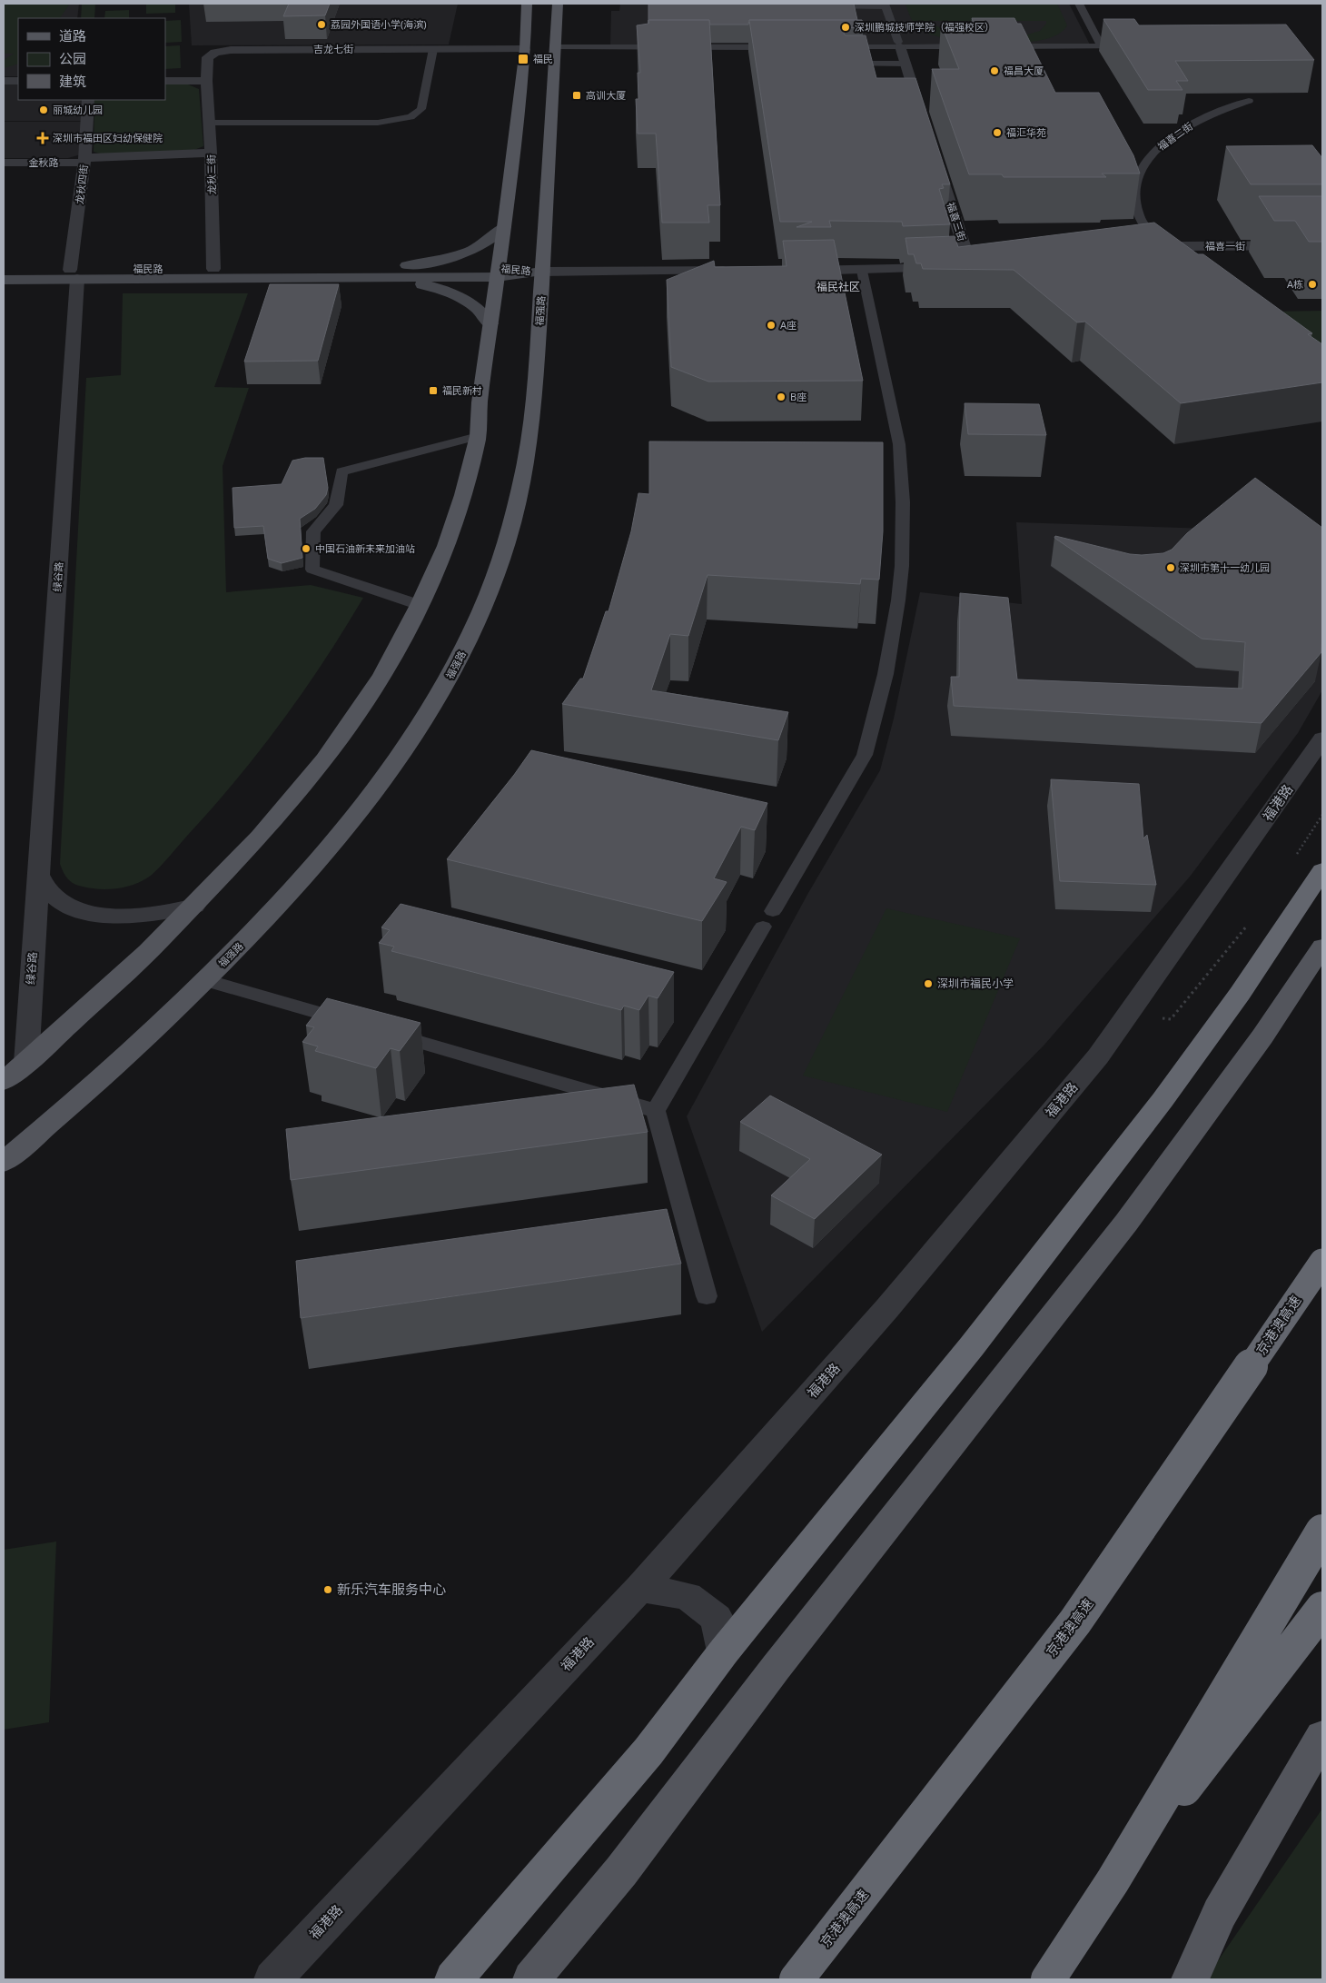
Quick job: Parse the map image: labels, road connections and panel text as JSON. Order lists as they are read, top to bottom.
{
  "streets": {
    "highway": ["京港澳高速"],
    "main road": ["福民路", "福强路"],
    "street": [
      "吉龙七街",
      "金秋路",
      "龙秋三街",
      "龙秋四街",
      "福喜三街",
      "福喜一街",
      "绿谷路",
      "福港路"
    ],
    "lane": ["福喜二街"]
  },
  "crossings": [
    ["吉龙七街", "龙秋三街"],
    ["金秋路", "龙秋三街"],
    ["金秋路", "龙秋四街"],
    ["龙秋三街", "福民路"],
    ["龙秋四街", "福民路"],
    ["龙秋四街", "绿谷路"],
    ["福民路", "福强路"],
    ["福民路", "绿谷路"]
  ],
  "districts": ["福民社区"],
  "places": {
    "other": [
      "荔园外国语小学(海滨)",
      "深圳鹏城技师学院（福强校区）",
      "福昌大厦",
      "丽城幼儿园",
      "福汇华苑",
      "A栋",
      "A座",
      "B座",
      "中国石油新未来加油站",
      "深圳市第十一幼儿园",
      "深圳市福民小学",
      "新乐汽车服务中心"
    ],
    "transit": ["福民", "高训大厦", "福民新村"],
    "health": ["深圳市福田区妇幼保健院"]
  },
  "legend": ["道路", "公园", "建筑"]
}
